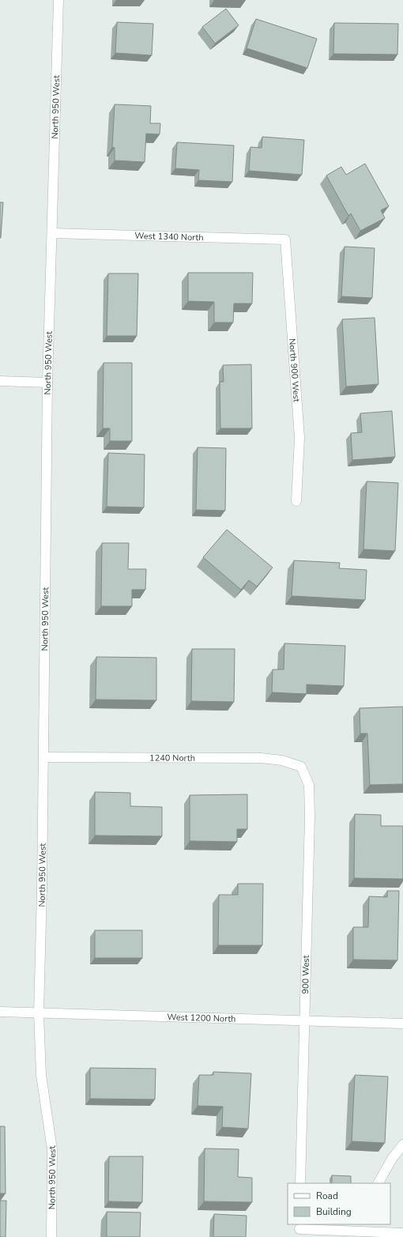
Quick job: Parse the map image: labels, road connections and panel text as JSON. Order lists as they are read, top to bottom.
{
  "streets": {
    "street": [
      "North 950 West",
      "West 1340 North",
      "North 900 West",
      "1240 North",
      "900 West",
      "West 1200 North"
    ]
  },
  "crossings": [
    ["North 950 West", "West 1340 North"],
    ["North 950 West", "1240 North"],
    ["North 950 West", "West 1200 North"],
    ["West 1340 North", "North 900 West"],
    ["1240 North", "900 West"],
    ["900 West", "West 1200 North"]
  ],
  "legend": ["Road", "Building"]
}
